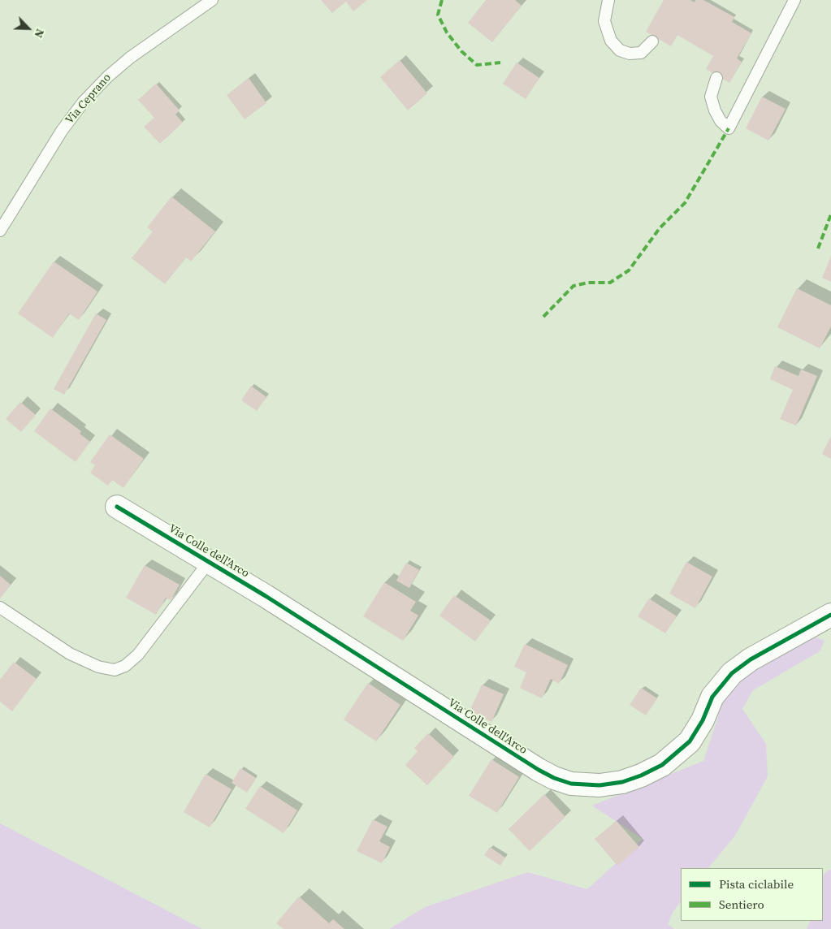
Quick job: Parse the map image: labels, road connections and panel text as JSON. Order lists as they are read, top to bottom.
{
  "streets": {
    "street": ["Via Colle dell'Arco"],
    "lane": ["Via Ceprano"]
  },
  "legend": ["Pista ciclabile", "Sentiero"],
  "north": "bottom right"
}
